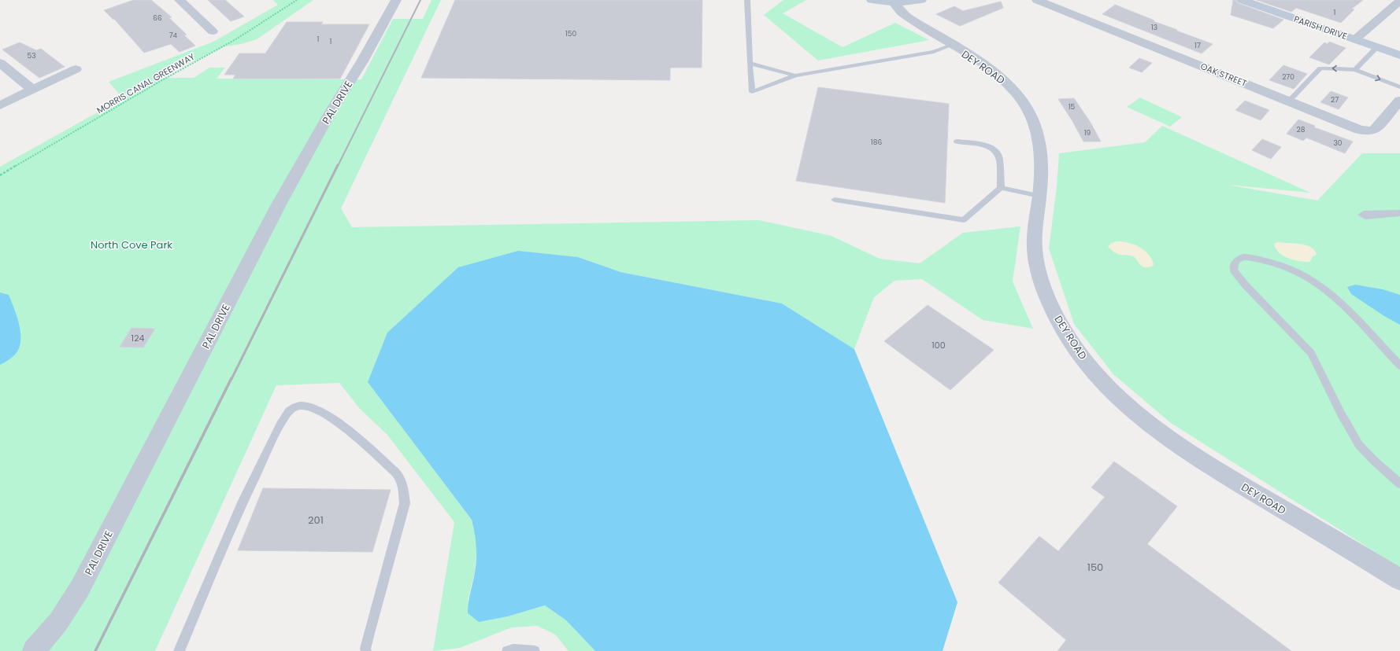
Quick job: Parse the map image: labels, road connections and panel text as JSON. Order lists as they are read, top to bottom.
{
  "streets": {
    "street": [
      "PARISH DRIVE",
      "DEY ROAD",
      "OAK STREET",
      "PAL DRIVE"
    ],
    "path": ["MORRIS CANAL GREENWAY"]
  },
  "parks": ["North Cove Park"],
  "house_numbers": [
    "1",
    "66",
    "13",
    "150",
    "74",
    "1",
    "1",
    "17",
    "53",
    "270",
    "27",
    "15",
    "28",
    "19",
    "186",
    "30",
    "124",
    "100",
    "201",
    "150"
  ]
}
